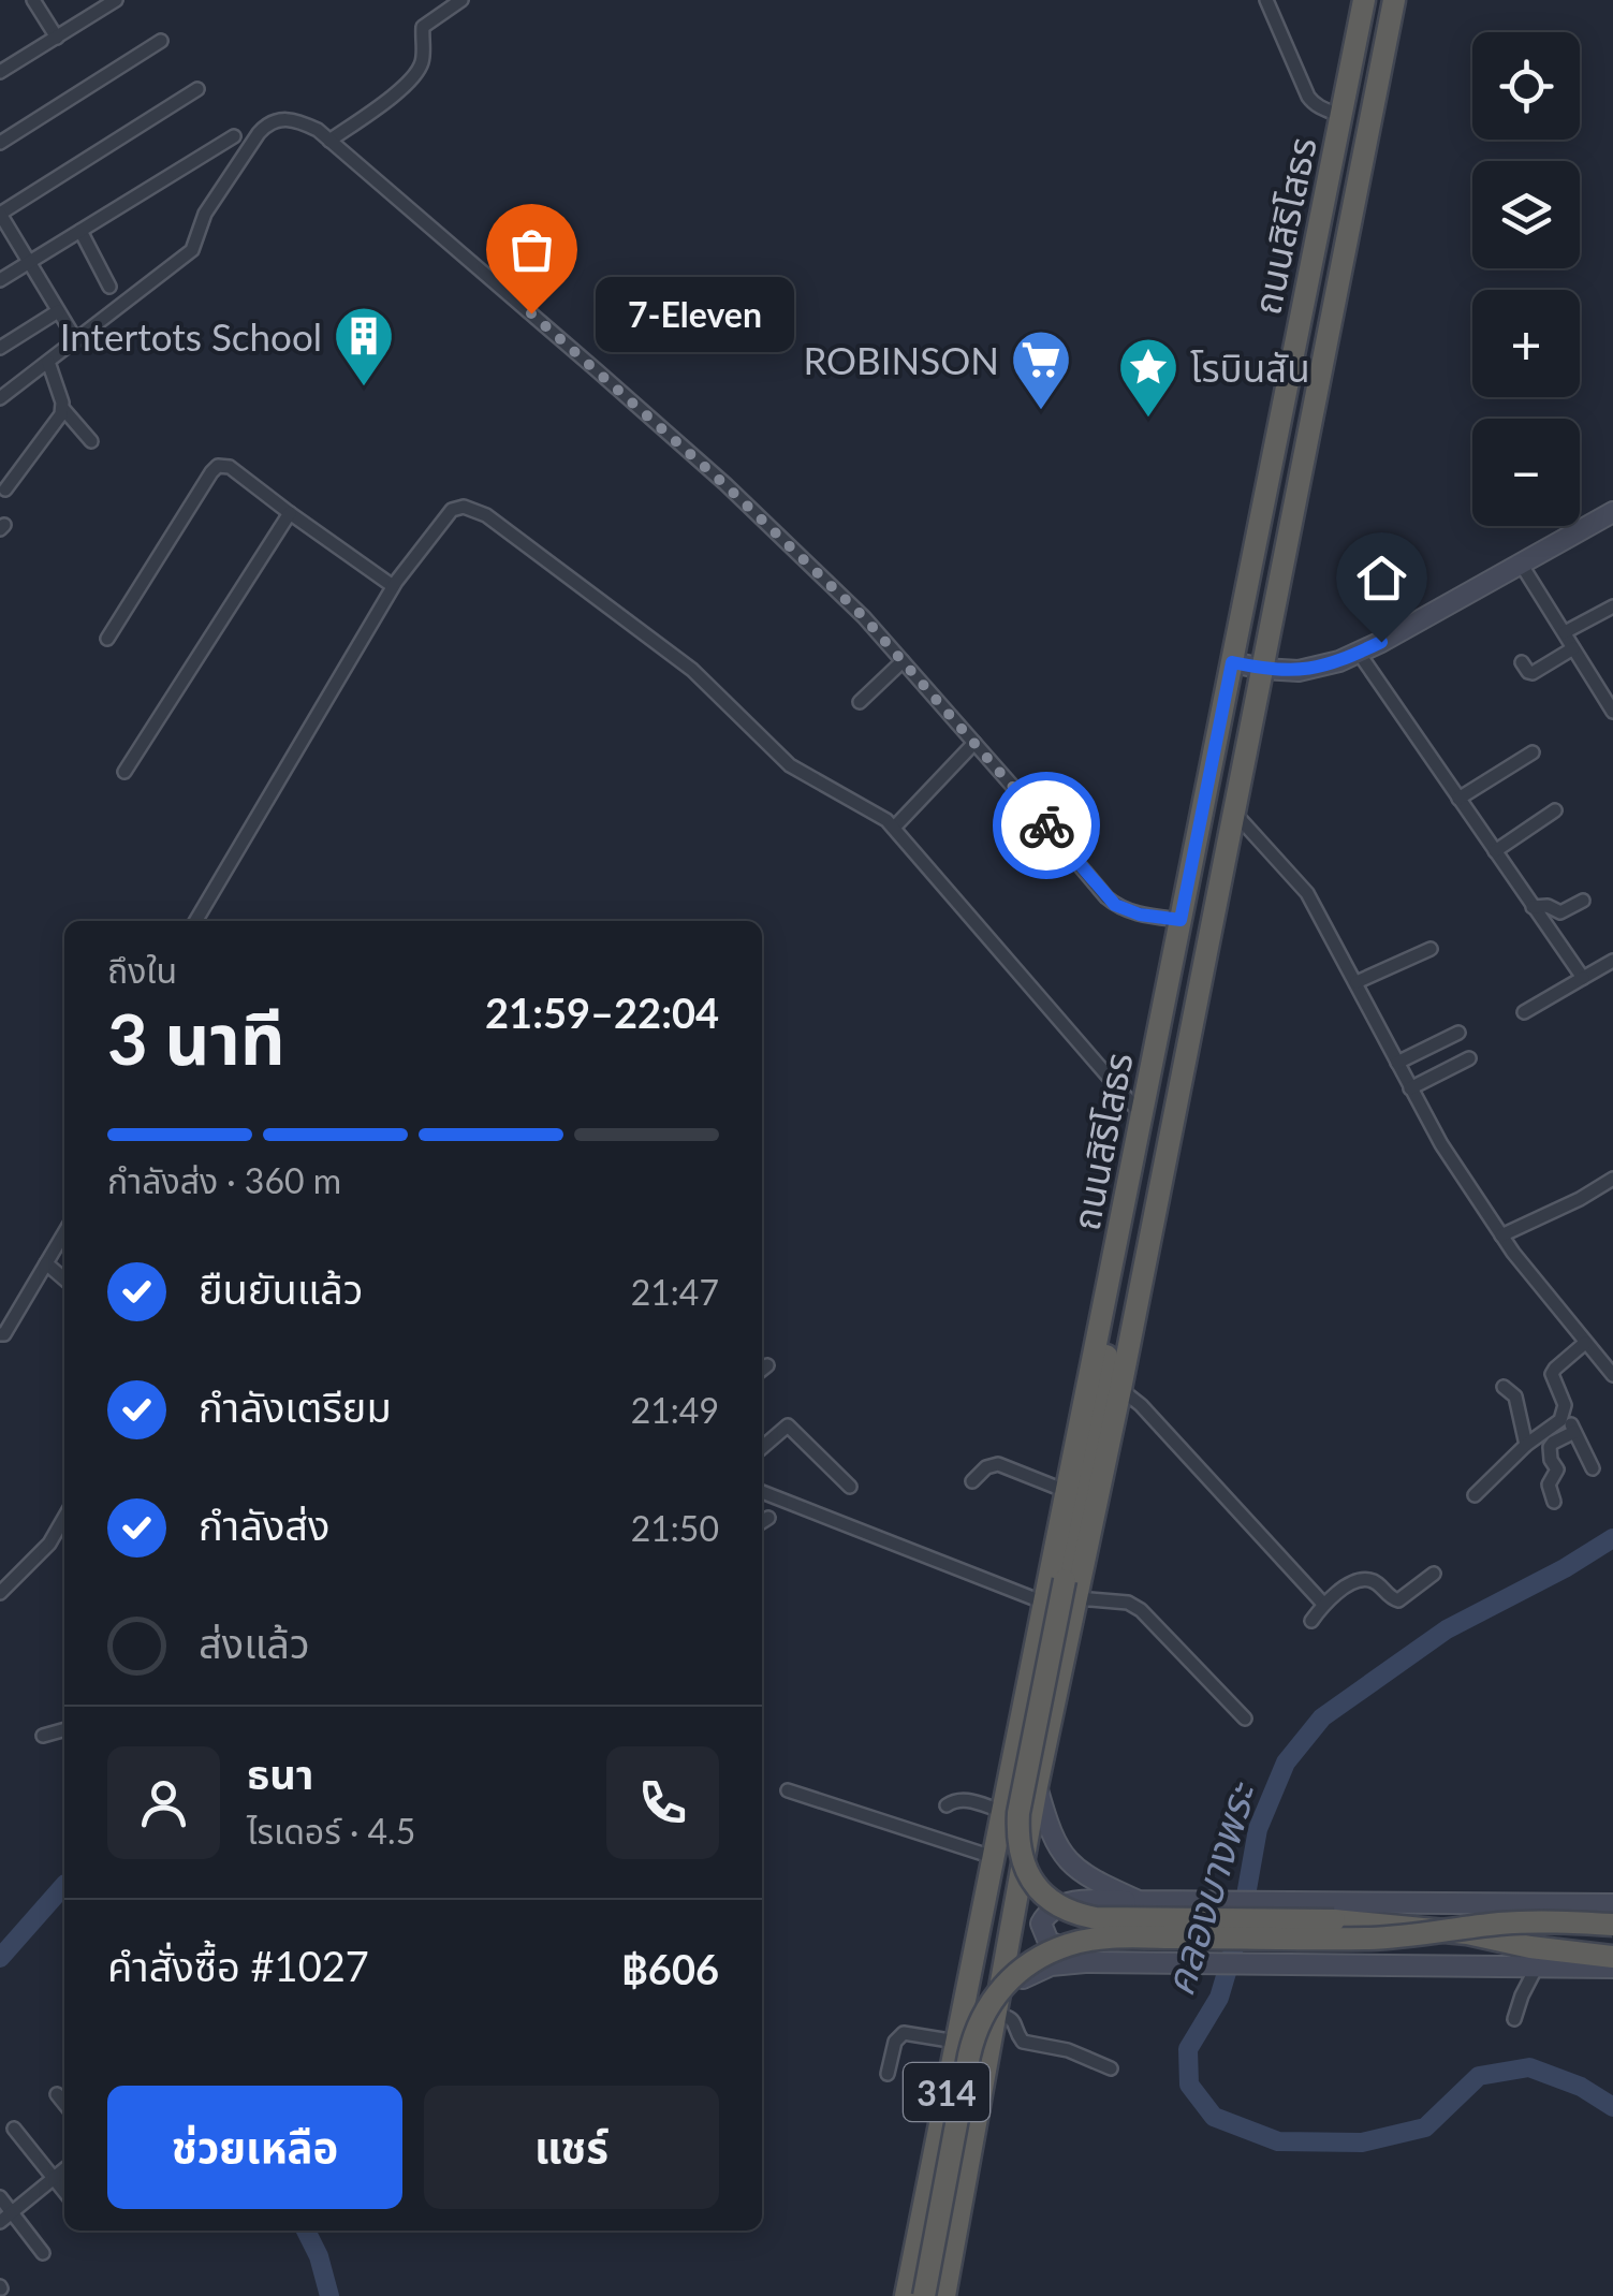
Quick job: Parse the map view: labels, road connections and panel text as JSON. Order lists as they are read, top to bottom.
{
  "streets": {
    "highway": ["ถนนสิริโสธร", "314"]
  },
  "water": ["คลองบางพระ"],
  "places": {
    "other": ["7-Eleven"],
    "building": ["Intertots School"],
    "supermarket": ["ROBINSON"],
    "place": ["โรบินสัน"]
  },
  "page": {
    "map_buttons": ["+", "−"],
    "bubble": "7-Eleven",
    "heading": ["3 นาที", "ถึงใน", "21:59–22:04"],
    "panel": [
      "ธนา",
      "ไรเดอร์ · 4.5",
      "คำสั่งซื้อ #1027",
      "฿606"
    ],
    "bar": "กำลังส่ง · 360 m",
    "list": [
      ["ยืนยันแล้ว", "21:47"],
      ["กำลังเตรียม", "21:49"],
      ["กำลังส่ง", "21:50"],
      "ส่งแล้ว"
    ],
    "buttons": ["ช่วยเหลือ", "แชร์"]
  }
}
